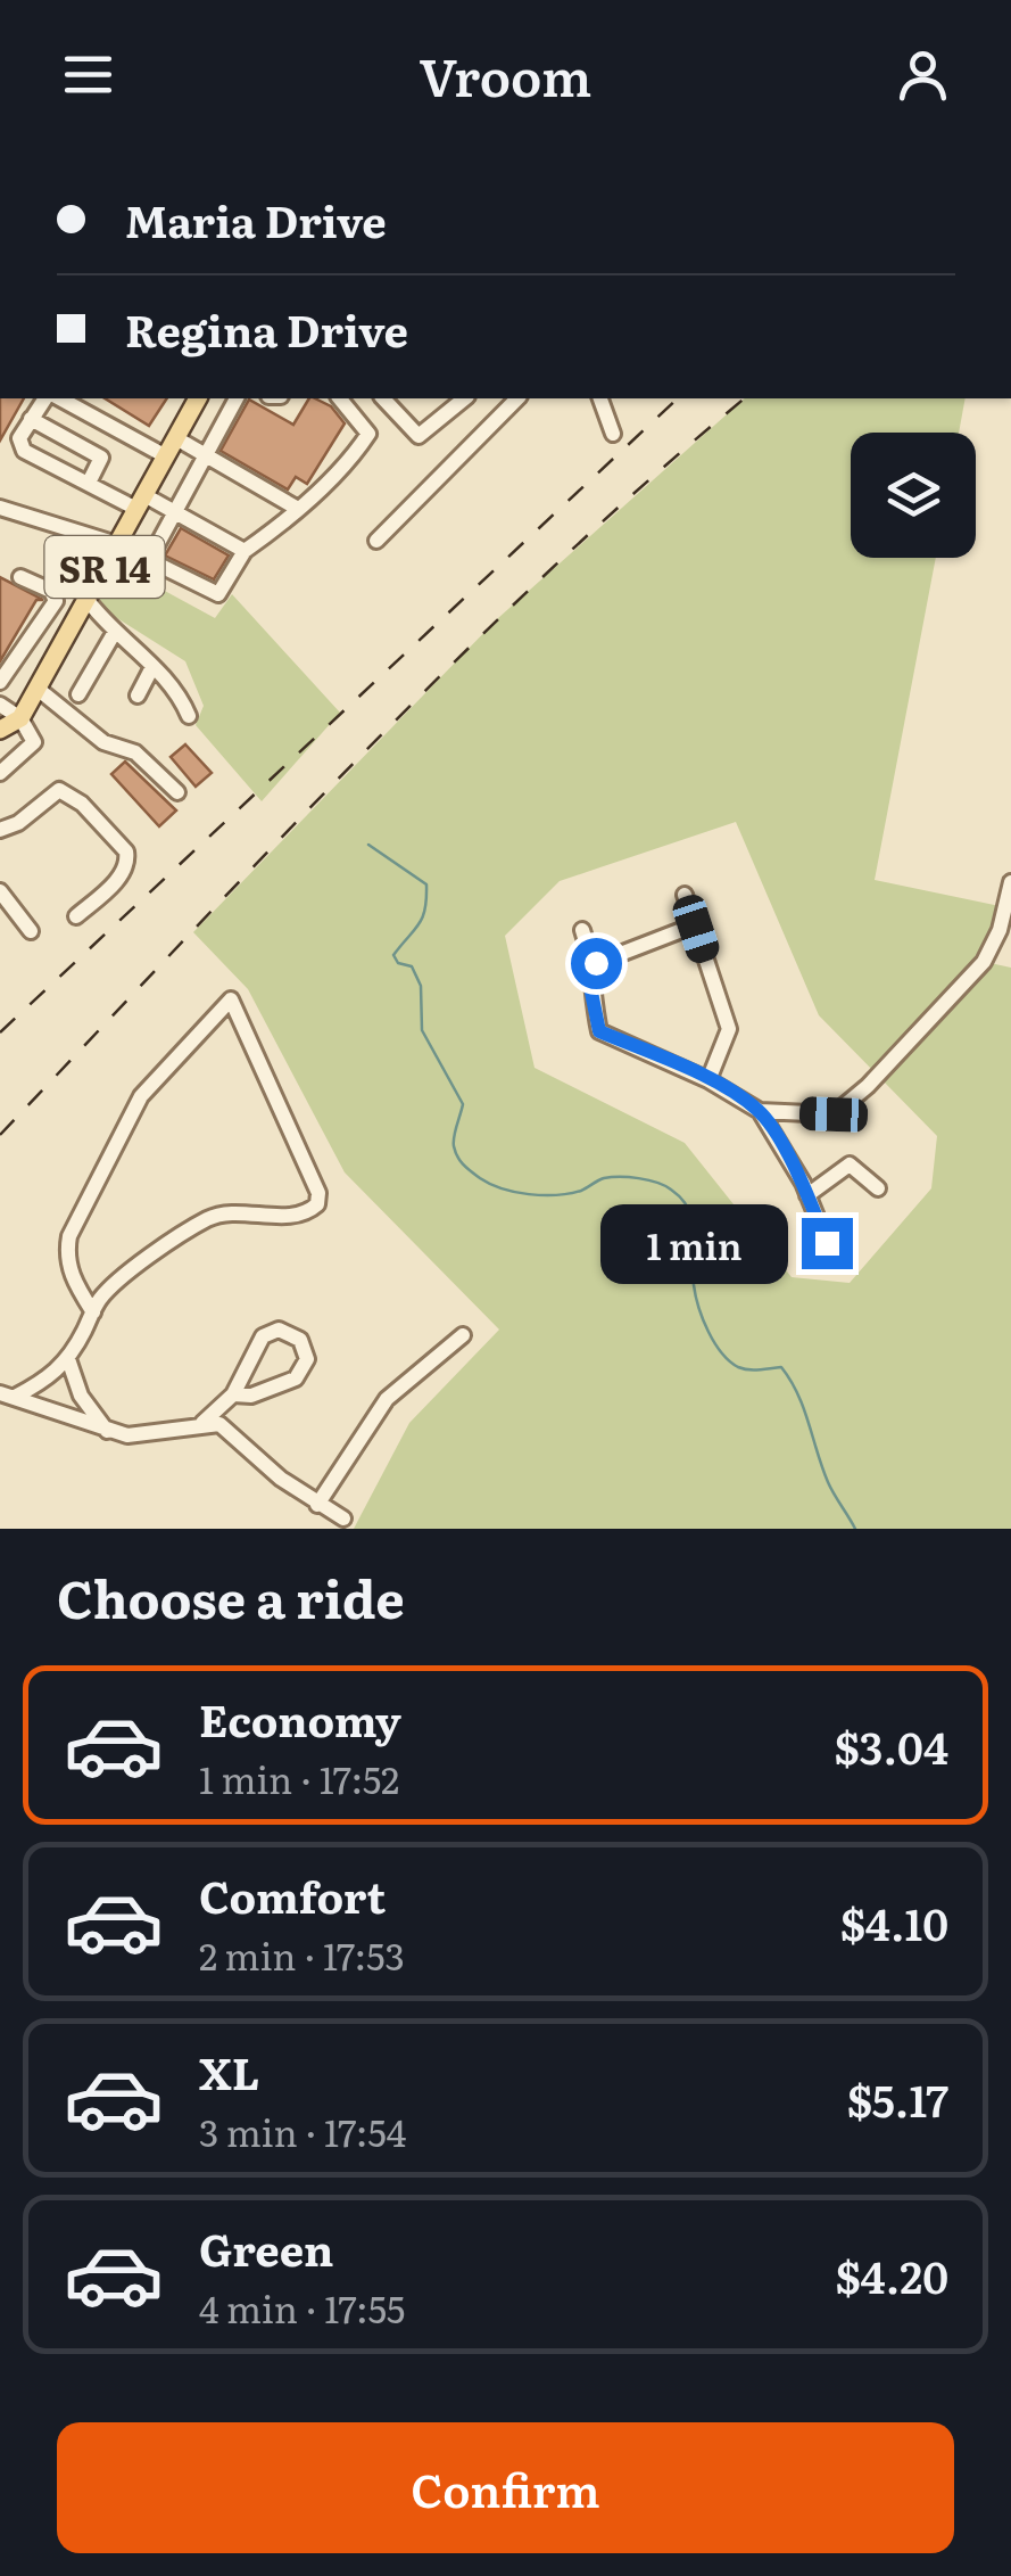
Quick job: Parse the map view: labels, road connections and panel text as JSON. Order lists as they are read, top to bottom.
{
  "streets": {
    "main road": ["SR 14"]
  },
  "page": {
    "header": "Vroom",
    "banner": ["Maria Drive", "Regina Drive"],
    "bubble": "1 min",
    "heading": "Choose a ride",
    "list": [
      {
        "name": "Economy",
        "note": "1 min · 17:52",
        "value": "$3.04"
      },
      {
        "name": "Comfort",
        "note": "2 min · 17:53",
        "value": "$4.10"
      },
      {
        "name": "XL",
        "note": "3 min · 17:54",
        "value": "$5.17"
      },
      {
        "name": "Green",
        "note": "4 min · 17:55",
        "value": "$4.20"
      }
    ],
    "buttons": "Confirm"
  }
}
